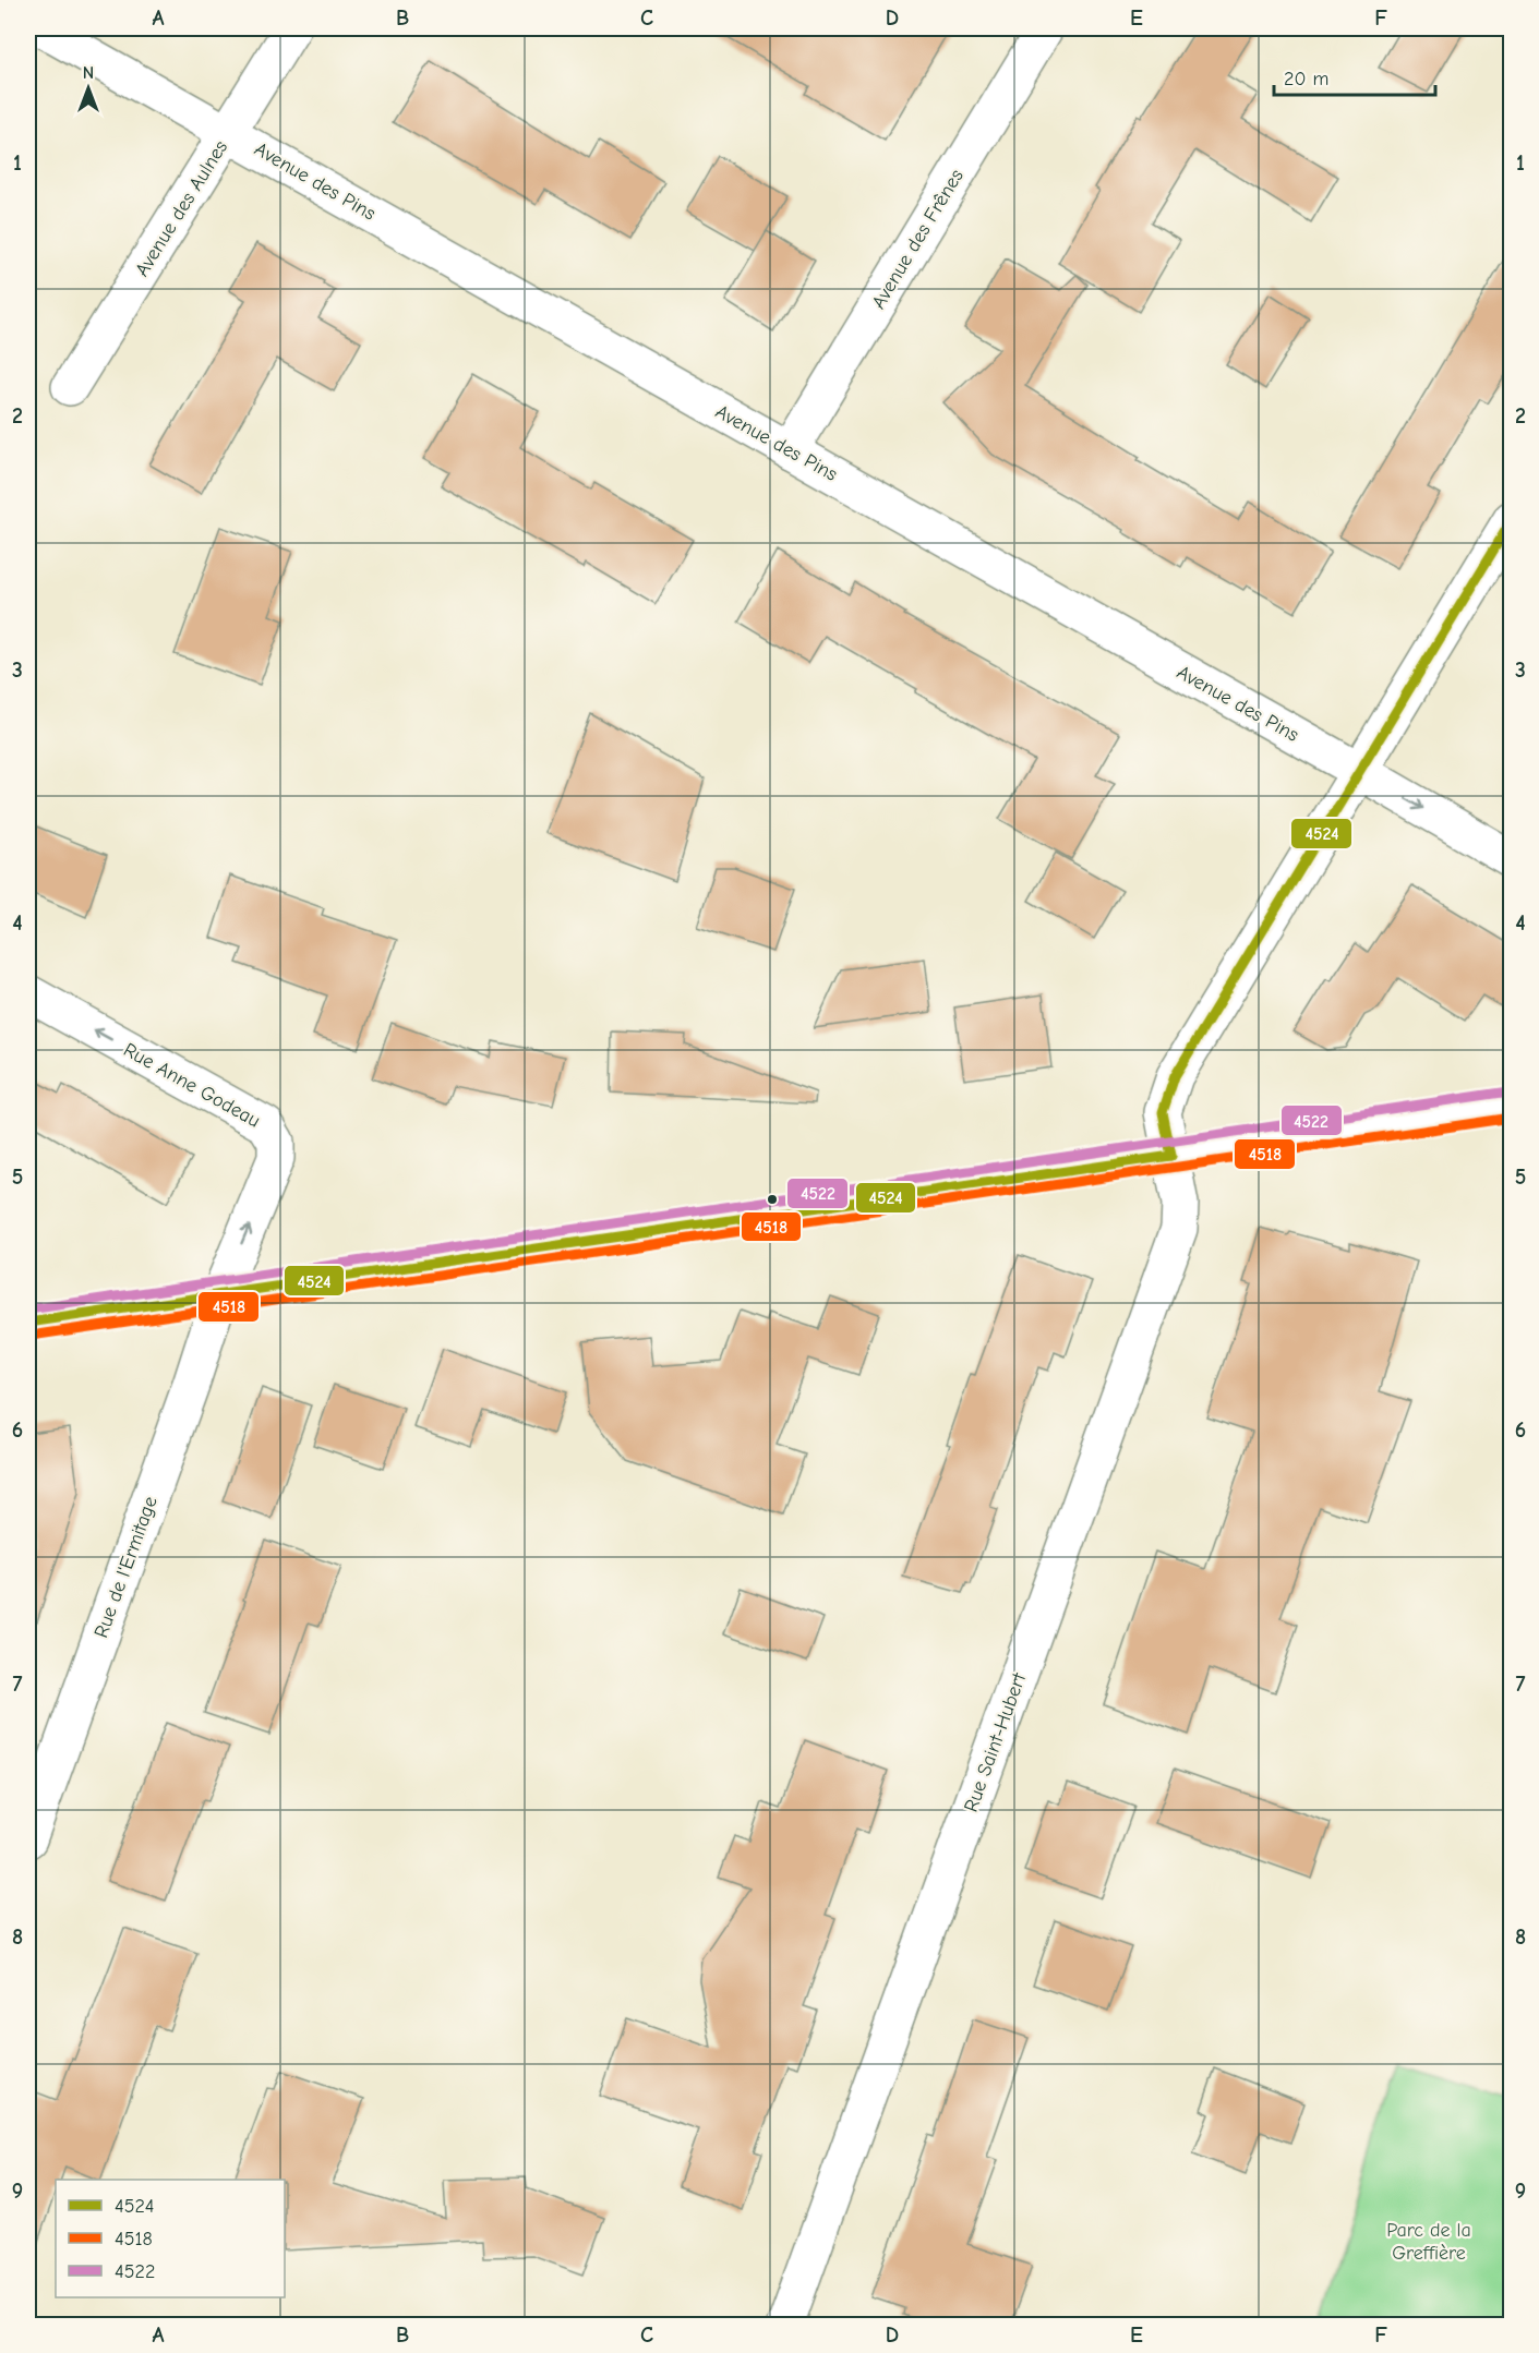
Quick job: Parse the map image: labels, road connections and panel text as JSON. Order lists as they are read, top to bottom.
{
  "streets": {
    "street": [
      "Avenue des Pins",
      "Avenue des Aulnes",
      "Avenue des Frênes",
      "Rue Anne Godeau",
      "Rue de l'Ermitage",
      "Rue Saint-Hubert"
    ]
  },
  "crossings": [
    ["Avenue des Pins", "Avenue des Aulnes"],
    ["Avenue des Pins", "Avenue des Frênes"],
    ["Avenue des Pins", "Rue Saint-Hubert"],
    ["Rue Anne Godeau", "Rue de l'Ermitage"]
  ],
  "parks": ["Parc de la Greffière"],
  "lines": ["transit line 4524", "transit line 4522", "transit line 4518"],
  "legend": ["4524", "4518", "4522"],
  "scale_bar": "20 m",
  "north": "top",
  "grid": {
    "columns": [
      "A",
      "B",
      "C",
      "D",
      "E",
      "F"
    ],
    "rows": [
      "1",
      "2",
      "3",
      "4",
      "5",
      "6",
      "7",
      "8",
      "9"
    ]
  }
}
